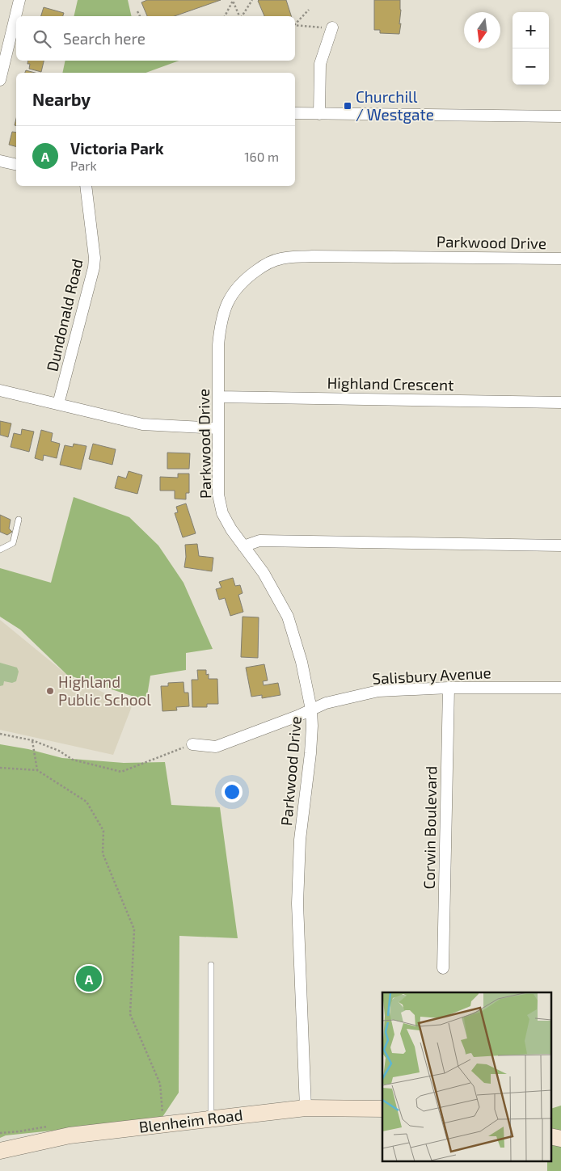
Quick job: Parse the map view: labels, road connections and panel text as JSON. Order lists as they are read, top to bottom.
{
  "streets": {
    "main road": ["Blenheim Road"],
    "street": [
      "Parkwood Drive",
      "Dundonald Road",
      "Highland Crescent",
      "Salisbury Avenue",
      "Corwin Boulevard"
    ]
  },
  "crossings": [
    ["Parkwood Drive", "Highland Crescent"],
    ["Parkwood Drive", "Salisbury Avenue"],
    ["Parkwood Drive", "Blenheim Road"],
    ["Salisbury Avenue", "Corwin Boulevard"]
  ],
  "places": {
    "transit": ["Churchill / Westgate"],
    "other": ["Highland Public School"]
  },
  "north": "bottom",
  "page": {
    "map_buttons": ["+", "−"],
    "search": "Search here",
    "heading": "Nearby",
    "list": [
      {
        "mark": "A",
        "name": "Victoria Park",
        "note": "Park",
        "value": "160 m"
      }
    ],
    "pins": "A"
  }
}
